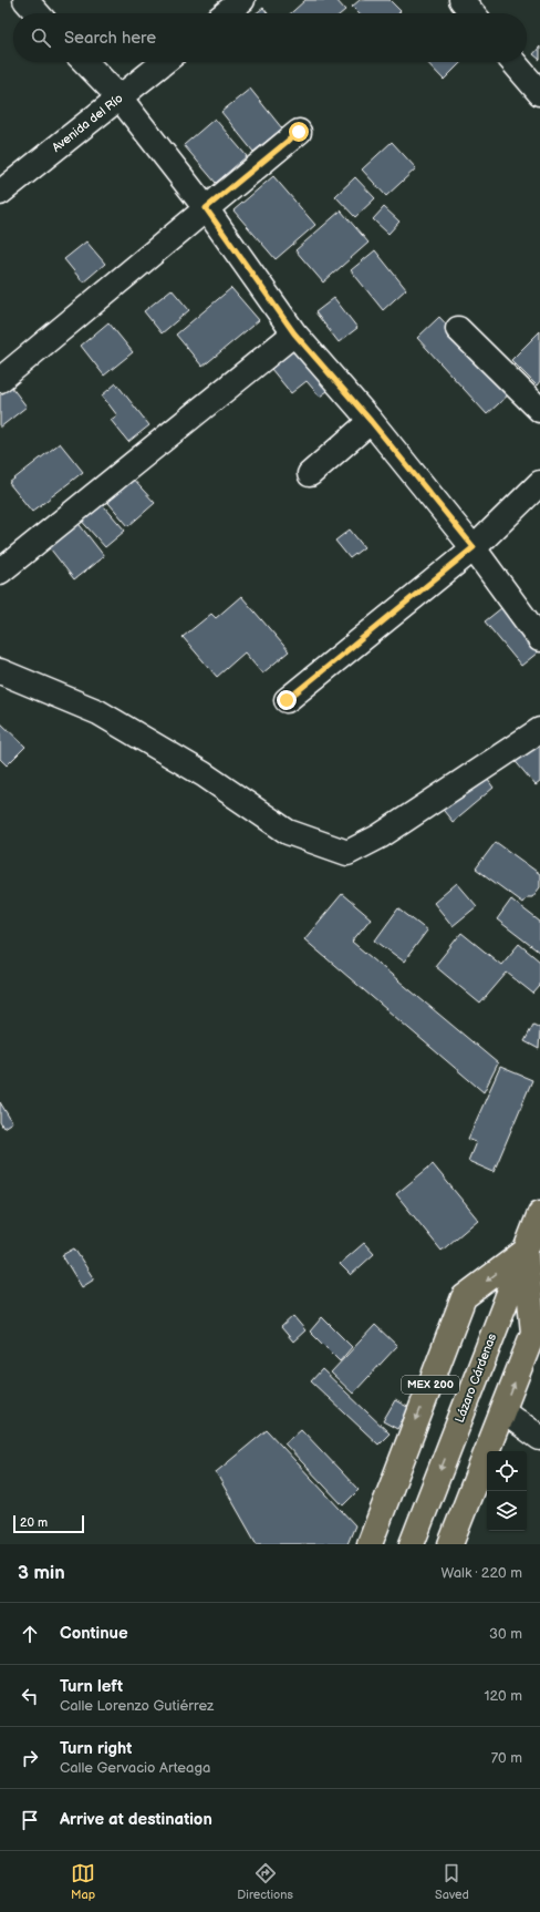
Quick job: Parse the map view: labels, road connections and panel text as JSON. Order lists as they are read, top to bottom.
{
  "streets": {
    "main road": ["Lázaro Cárdenas", "MEX 200"],
    "street": ["Avenida del Río"]
  },
  "crossings": [
    ["Lázaro Cárdenas", "MEX 200"]
  ],
  "scale_bar": "20 m",
  "page": {
    "search": "Search here",
    "scale": "20 m",
    "heading": ["3 min", "Walk · 220 m"],
    "list": [
      ["Continue", "30 m"],
      ["Turn left", "Calle Lorenzo Gutiérrez", "120 m"],
      ["Turn right", "Calle Gervacio Arteaga", "70 m"],
      "Arrive at destination"
    ],
    "nav": ["Map", "Directions", "Saved"]
  }
}
